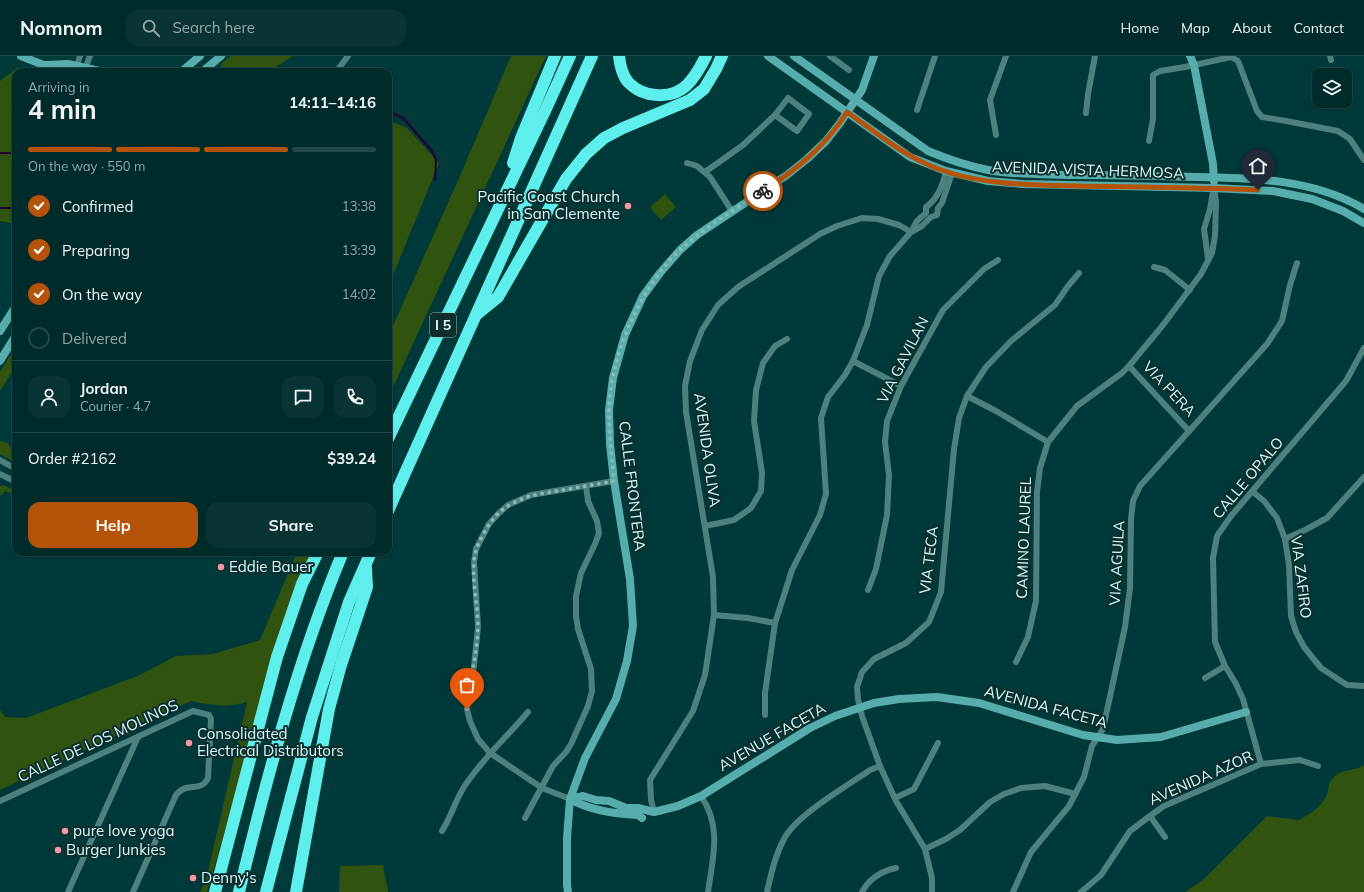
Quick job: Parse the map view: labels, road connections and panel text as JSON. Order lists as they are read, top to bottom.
{
  "streets": {
    "highway": ["I 5"],
    "street": [
      "AVENIDA VISTA HERMOSA",
      "VIA GAVILAN",
      "VIA PERA",
      "AVENIDA OLIVA",
      "CALLE OPALO",
      "CALLE FRONTERA",
      "CAMINO LAUREL",
      "VIA TECA",
      "VIA AGUILA",
      "VIA ZAFIRO",
      "AVENIDA FACETA",
      "AVENUE FACETA",
      "CALLE DE LOS MOLINOS",
      "AVENIDA AZOR"
    ]
  },
  "crossings": [
    ["AVENIDA VISTA HERMOSA", "CALLE FRONTERA"],
    ["AVENIDA VISTA HERMOSA", "CAMINO LAUREL"],
    ["VIA PERA", "CAMINO LAUREL"],
    ["VIA PERA", "VIA AGUILA"],
    ["CALLE OPALO", "VIA ZAFIRO"],
    ["CALLE OPALO", "AVENIDA FACETA"],
    ["CALLE OPALO", "AVENIDA AZOR"],
    ["VIA TECA", "AVENIDA FACETA"],
    ["VIA TECA", "AVENUE FACETA"],
    ["VIA AGUILA", "AVENIDA FACETA"],
    ["AVENIDA FACETA", "AVENUE FACETA"]
  ],
  "places": [
    "Pacific Coast Church in San Clemente",
    "Eddie Bauer",
    "Consolidated Electrical Distributors",
    "pure love yoga",
    "Burger Junkies",
    "Denny's"
  ],
  "page": {
    "header": "Nomnom",
    "search": "Search here",
    "nav": [
      "Home",
      "Map",
      "About",
      "Contact"
    ],
    "heading": ["4 min", "Arriving in", "14:11–14:16"],
    "panel": [
      "Jordan",
      "Courier · 4.7",
      "Order #2162",
      "$39.24"
    ],
    "bar": "On the way · 550 m",
    "list": [
      ["Confirmed", "13:38"],
      ["Preparing", "13:39"],
      ["On the way", "14:02"],
      "Delivered"
    ],
    "buttons": ["Help", "Share"]
  }
}
